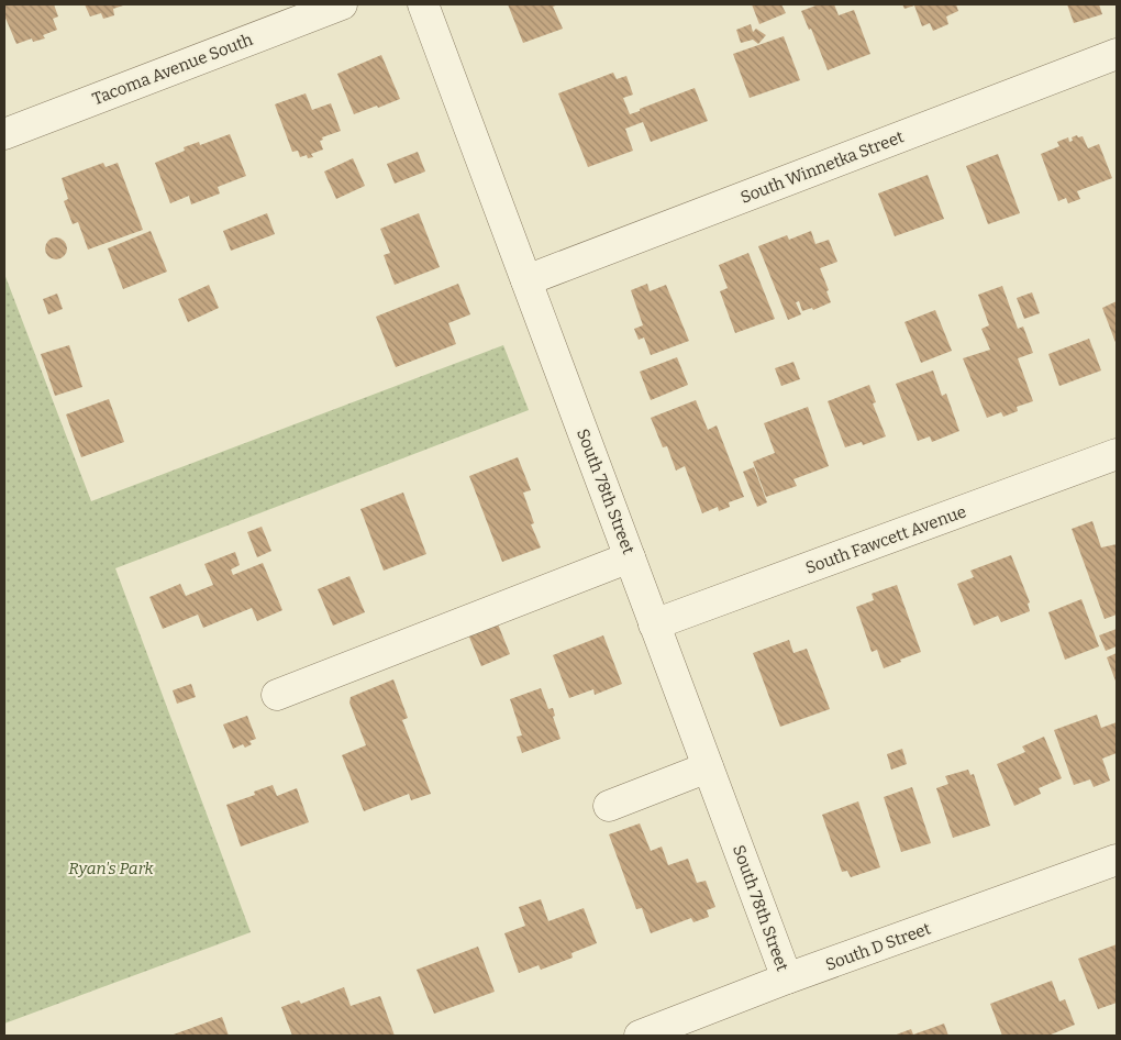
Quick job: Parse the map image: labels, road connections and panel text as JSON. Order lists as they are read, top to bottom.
{
  "streets": {
    "street": [
      "Tacoma Avenue South",
      "South Winnetka Street",
      "South 78th Street",
      "South Fawcett Avenue",
      "South D Street"
    ]
  },
  "crossings": [
    ["South Winnetka Street", "South 78th Street"],
    ["South 78th Street", "South Fawcett Avenue"],
    ["South 78th Street", "South D Street"]
  ],
  "parks": ["Ryan's Park"]
}
